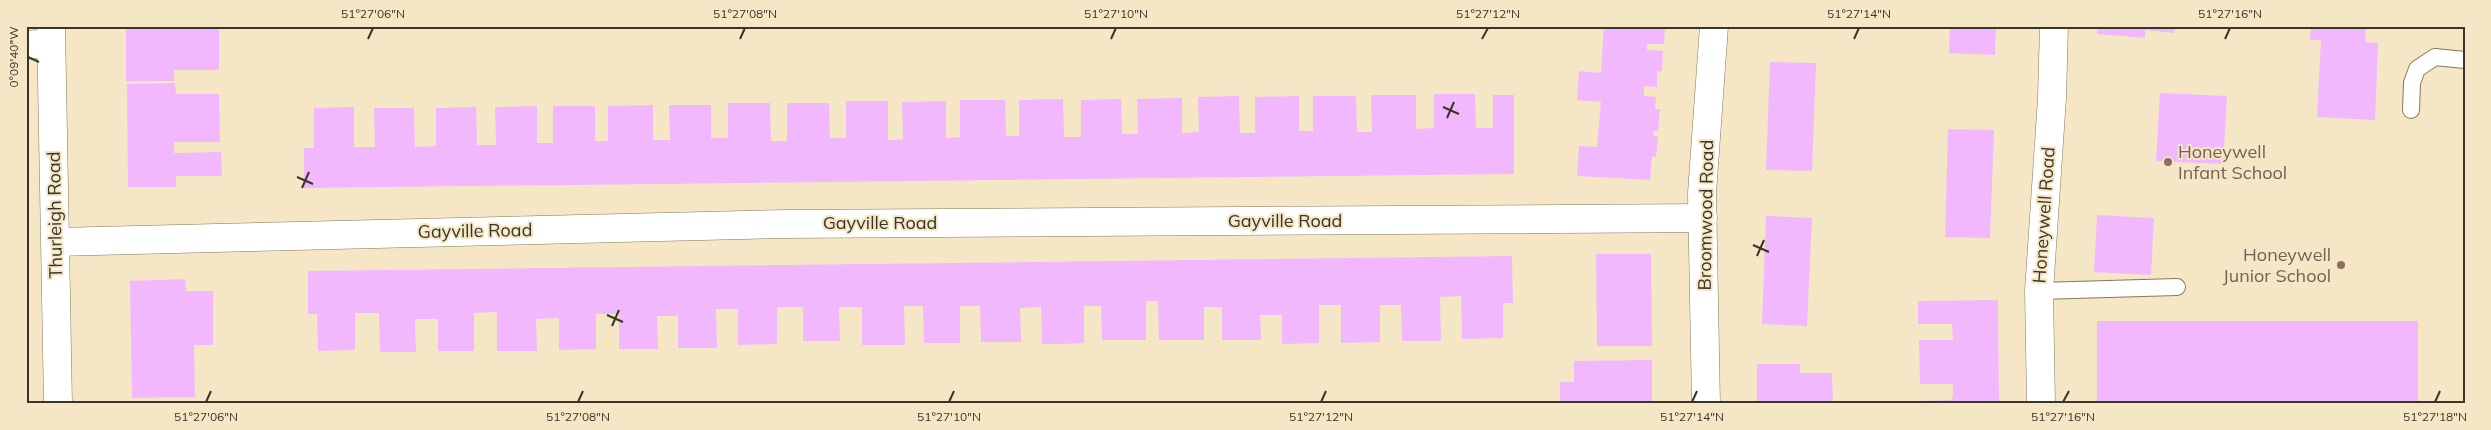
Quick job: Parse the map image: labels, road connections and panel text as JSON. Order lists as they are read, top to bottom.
{
  "streets": {
    "street": [
      "Thurleigh Road",
      "Broomwood Road",
      "Honeywell Road",
      "Gayville Road"
    ]
  },
  "crossings": [
    ["Thurleigh Road", "Gayville Road"],
    ["Broomwood Road", "Gayville Road"]
  ],
  "places": ["Honeywell Infant School", "Honeywell Junior School"],
  "coordinates": [
    "51°27'06\"N",
    "51°27'08\"N",
    "51°27'10\"N",
    "51°27'12\"N",
    "51°27'14\"N",
    "51°27'16\"N",
    "0°09'40\"W",
    "51°27'18\"N"
  ]
}
